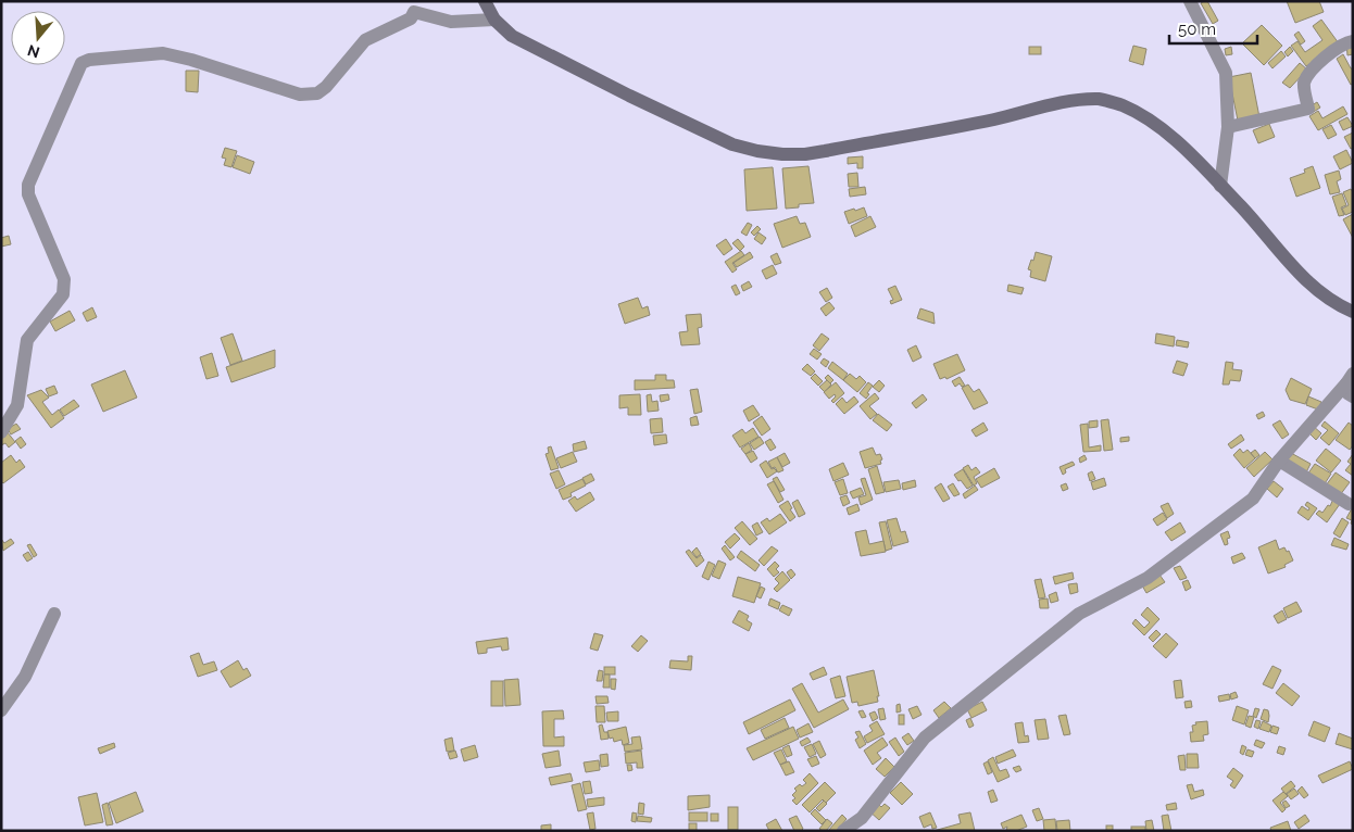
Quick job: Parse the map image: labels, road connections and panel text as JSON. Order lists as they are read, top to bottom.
{
  "scale_bar": "50 m",
  "north": "bottom"
}
